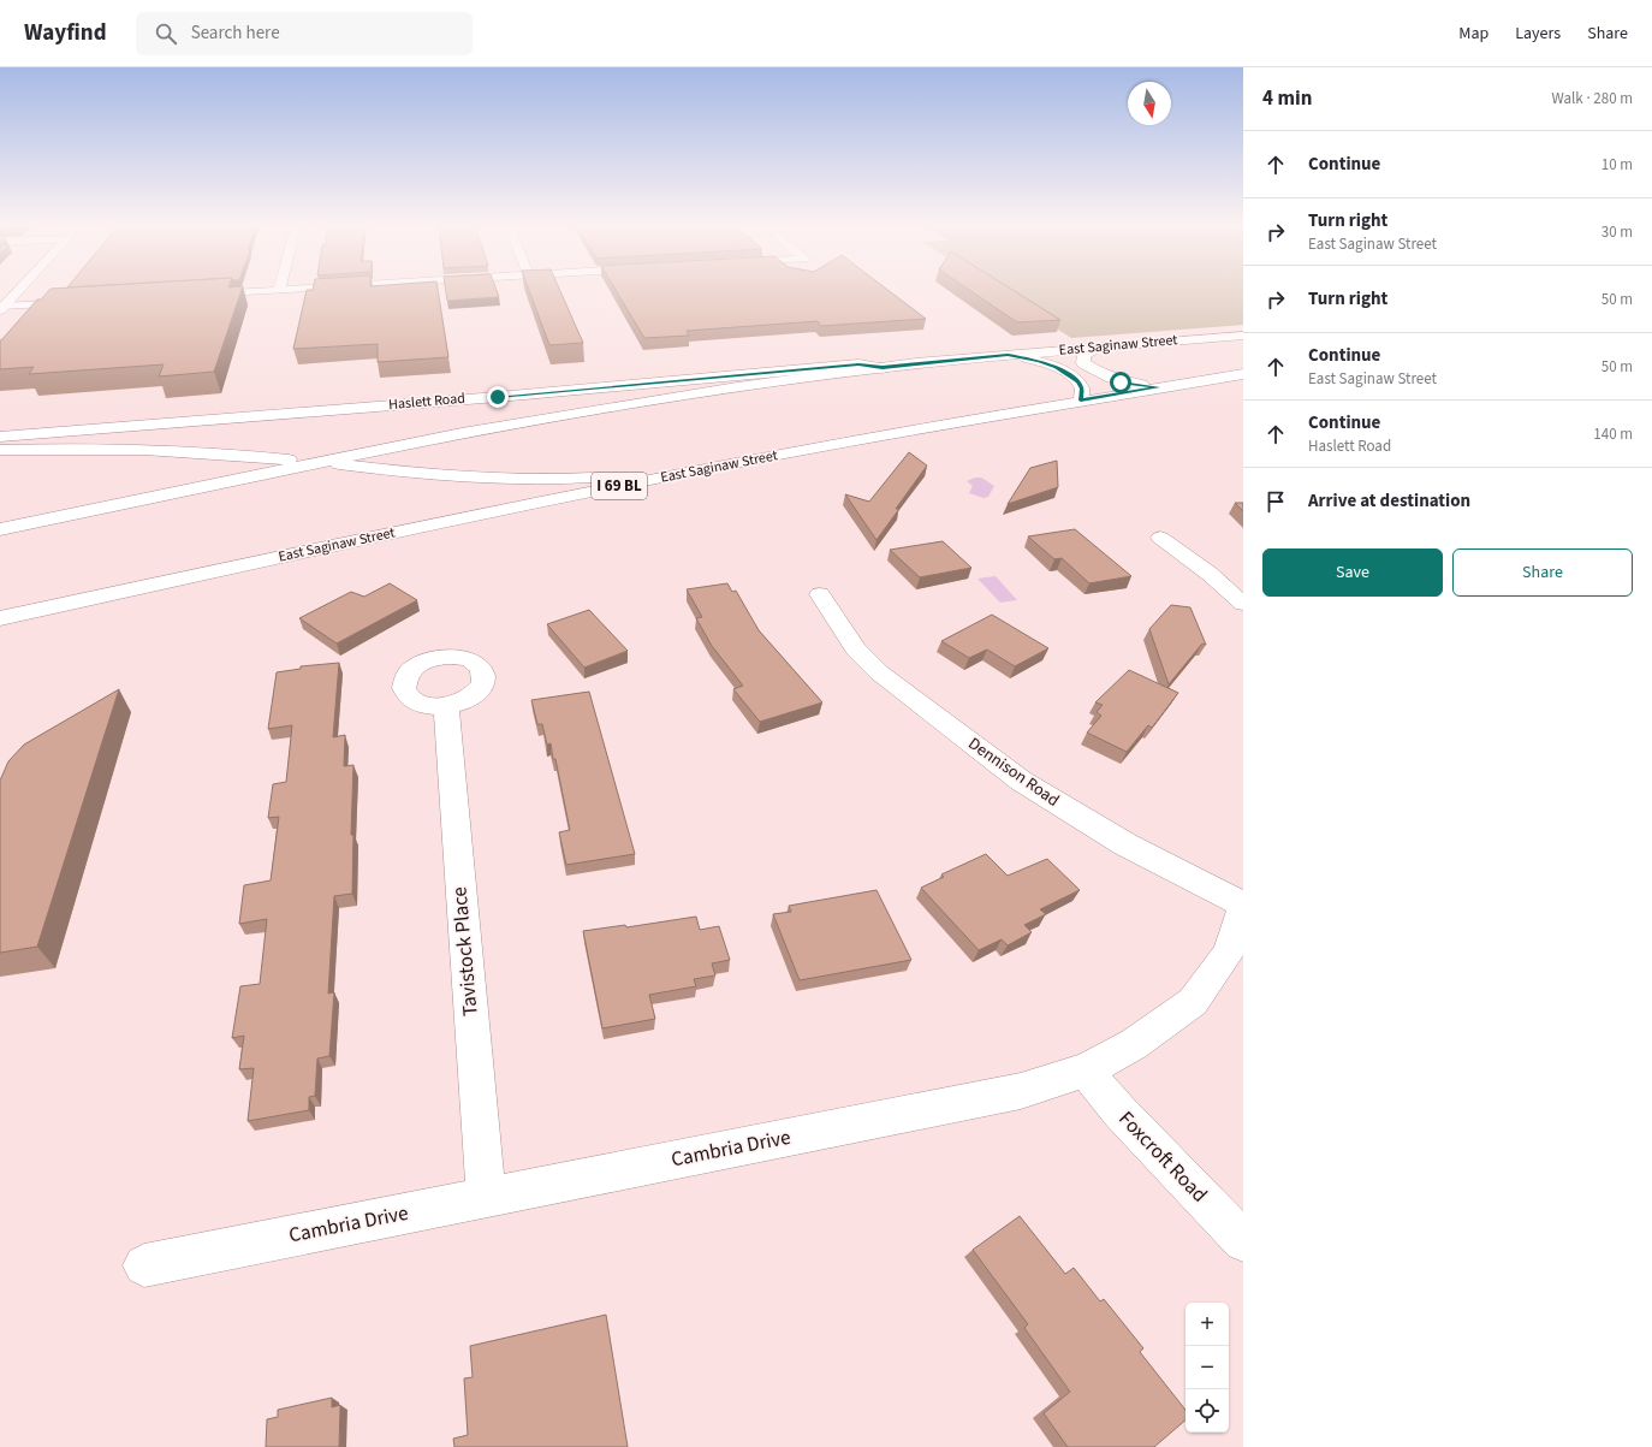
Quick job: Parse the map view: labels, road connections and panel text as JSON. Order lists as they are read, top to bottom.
{
  "streets": {
    "main road": [
      "East Saginaw Street",
      "Haslett Road",
      "I 69 BL",
      "Dennison Road",
      "Tavistock Place",
      "Cambria Drive",
      "Foxcroft Road"
    ]
  },
  "crossings": [
    ["East Saginaw Street", "Haslett Road"],
    ["Dennison Road", "Cambria Drive"],
    ["Tavistock Place", "Cambria Drive"],
    ["Cambria Drive", "Foxcroft Road"]
  ],
  "north": "bottom",
  "page": {
    "header": "Wayfind",
    "search": "Search here",
    "nav": ["Map", "Layers", "Share"],
    "heading": ["4 min", "Walk · 280 m"],
    "list": [
      ["Continue", "10 m"],
      ["Turn right", "East Saginaw Street", "30 m"],
      ["Turn right", "50 m"],
      ["Continue", "East Saginaw Street", "50 m"],
      ["Continue", "Haslett Road", "140 m"],
      "Arrive at destination"
    ],
    "buttons": ["Save", "Share"],
    "map_buttons": ["+", "−"]
  }
}
